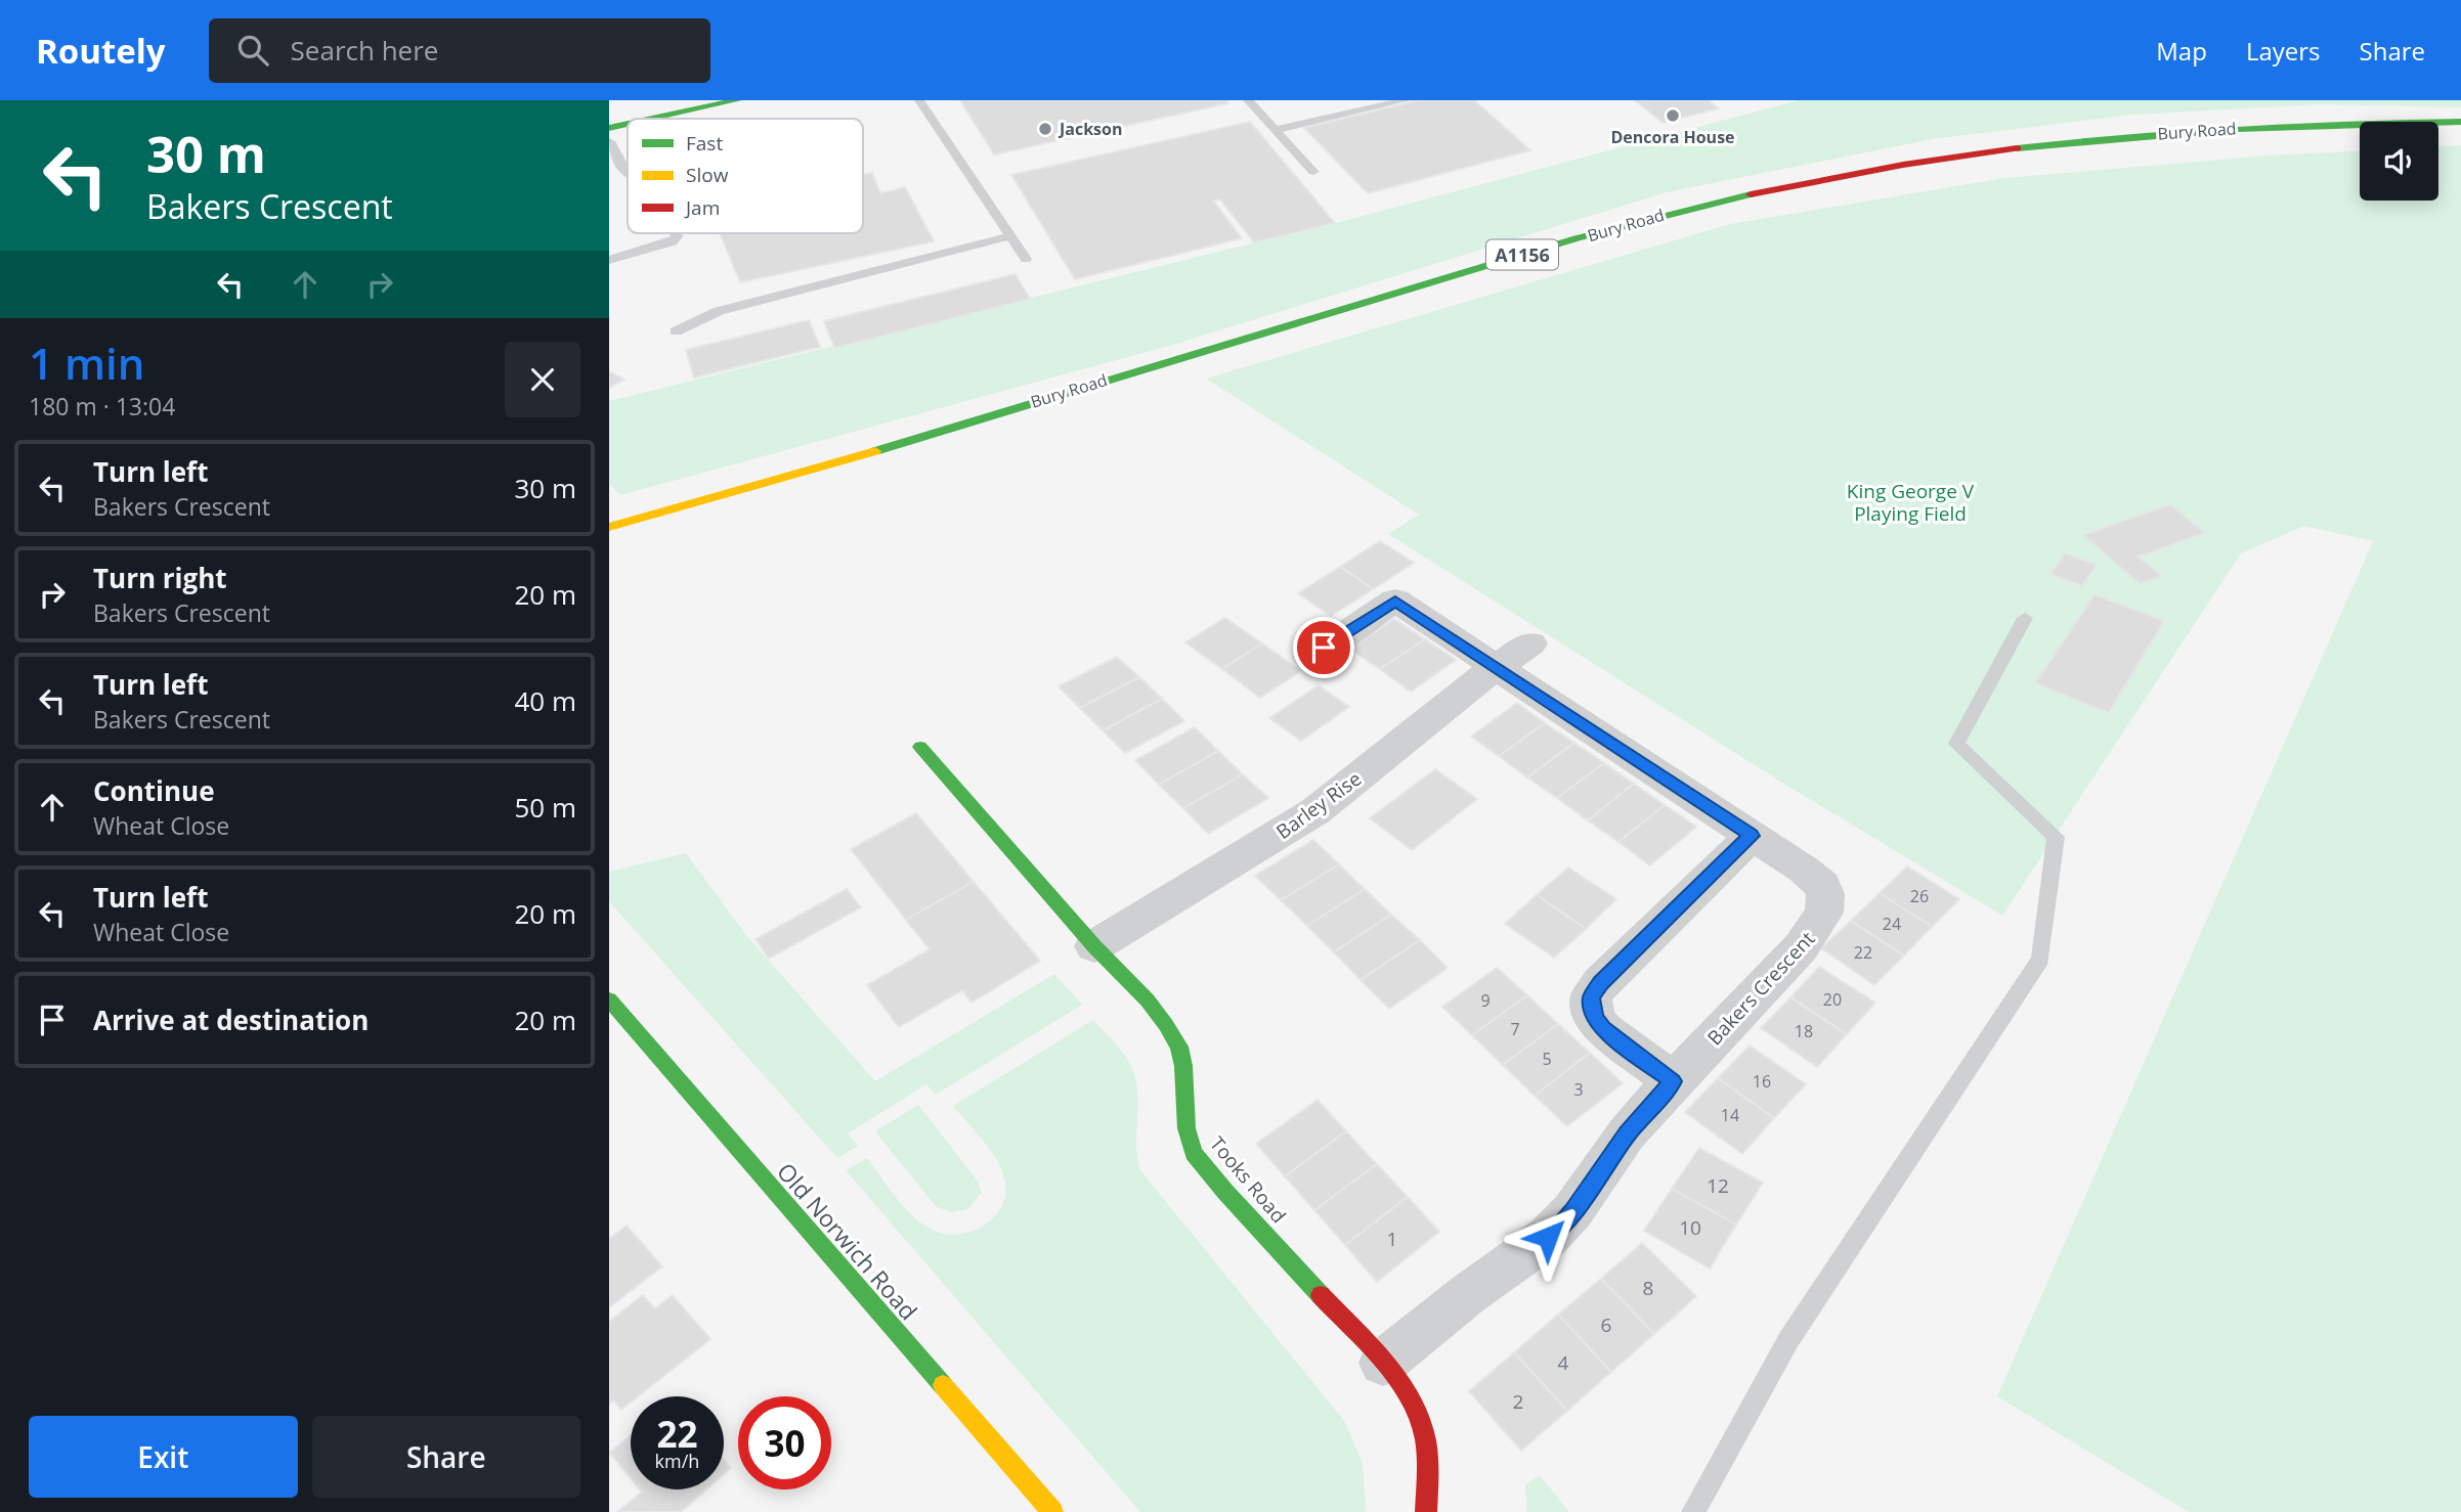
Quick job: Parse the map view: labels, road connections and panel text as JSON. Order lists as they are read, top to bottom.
{
  "streets": {
    "main road": [
      "Bury Road",
      "A1156",
      "Tooks Road",
      "Old Norwich Road"
    ],
    "street": ["Barley Rise", "Bakers Crescent"]
  },
  "crossings": [
    ["Barley Rise", "Bakers Crescent"],
    ["Barley Rise", "Tooks Road"],
    ["Bakers Crescent", "Tooks Road"]
  ],
  "parks": ["King George V Playing Field"],
  "places": ["Dencora House", "Jackson"],
  "house_numbers": [
    "26",
    "24",
    "22",
    "20",
    "9",
    "7",
    "18",
    "5",
    "16",
    "3",
    "14",
    "12",
    "10",
    "1",
    "8",
    "6",
    "4",
    "2"
  ],
  "legend": ["Fast", "Slow", "Jam"],
  "page": {
    "header": "Routely",
    "search": "Search here",
    "nav": ["Map", "Layers", "Share"],
    "turn": ["30 m", "Bakers Crescent"],
    "heading": ["1 min", "180 m · 13:04"],
    "list": [
      {
        "name": "Turn left",
        "note": "Bakers Crescent",
        "value": "30 m"
      },
      {
        "name": "Turn right",
        "note": "Bakers Crescent",
        "value": "20 m"
      },
      {
        "name": "Turn left",
        "note": "Bakers Crescent",
        "value": "40 m"
      },
      {
        "name": "Continue",
        "note": "Wheat Close",
        "value": "50 m"
      },
      {
        "name": "Turn left",
        "note": "Wheat Close",
        "value": "20 m"
      },
      {
        "name": "Arrive at destination",
        "value": "20 m"
      }
    ],
    "speed": "22 km/h",
    "limit": "30",
    "buttons": ["Exit", "Share"]
  }
}
